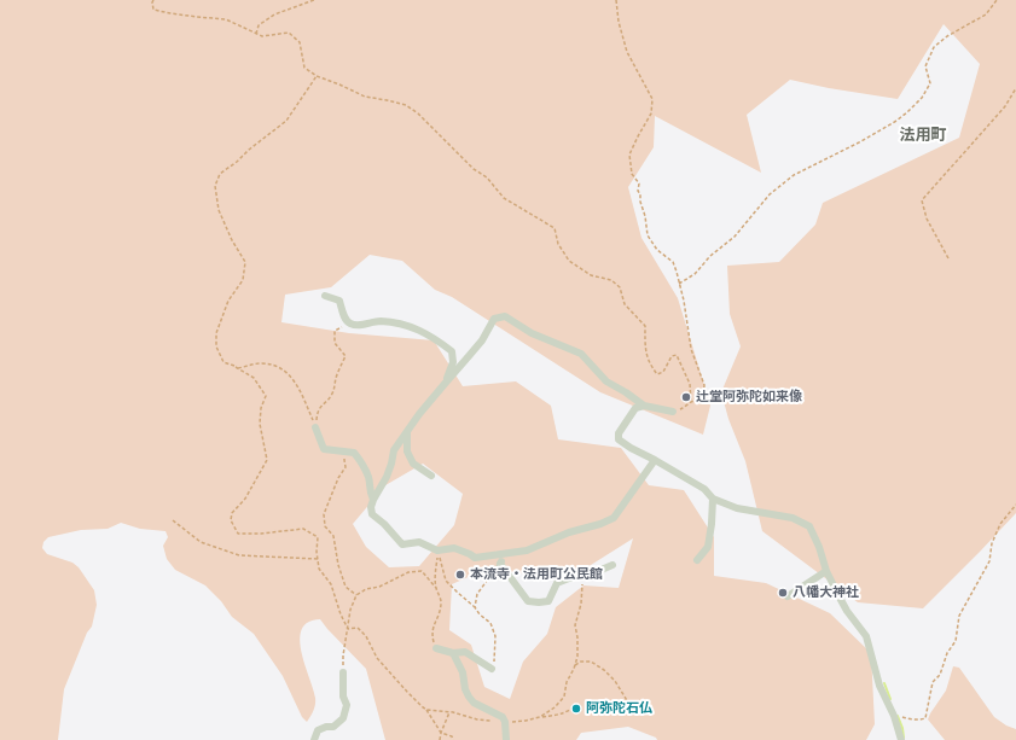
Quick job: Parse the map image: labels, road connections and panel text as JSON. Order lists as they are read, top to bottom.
{
  "districts": ["法用町"],
  "places": [
    "辻堂阿弥陀如来像",
    "本流寺・法用町公民館",
    "八幡大神社",
    "阿弥陀石仏"
  ]
}
